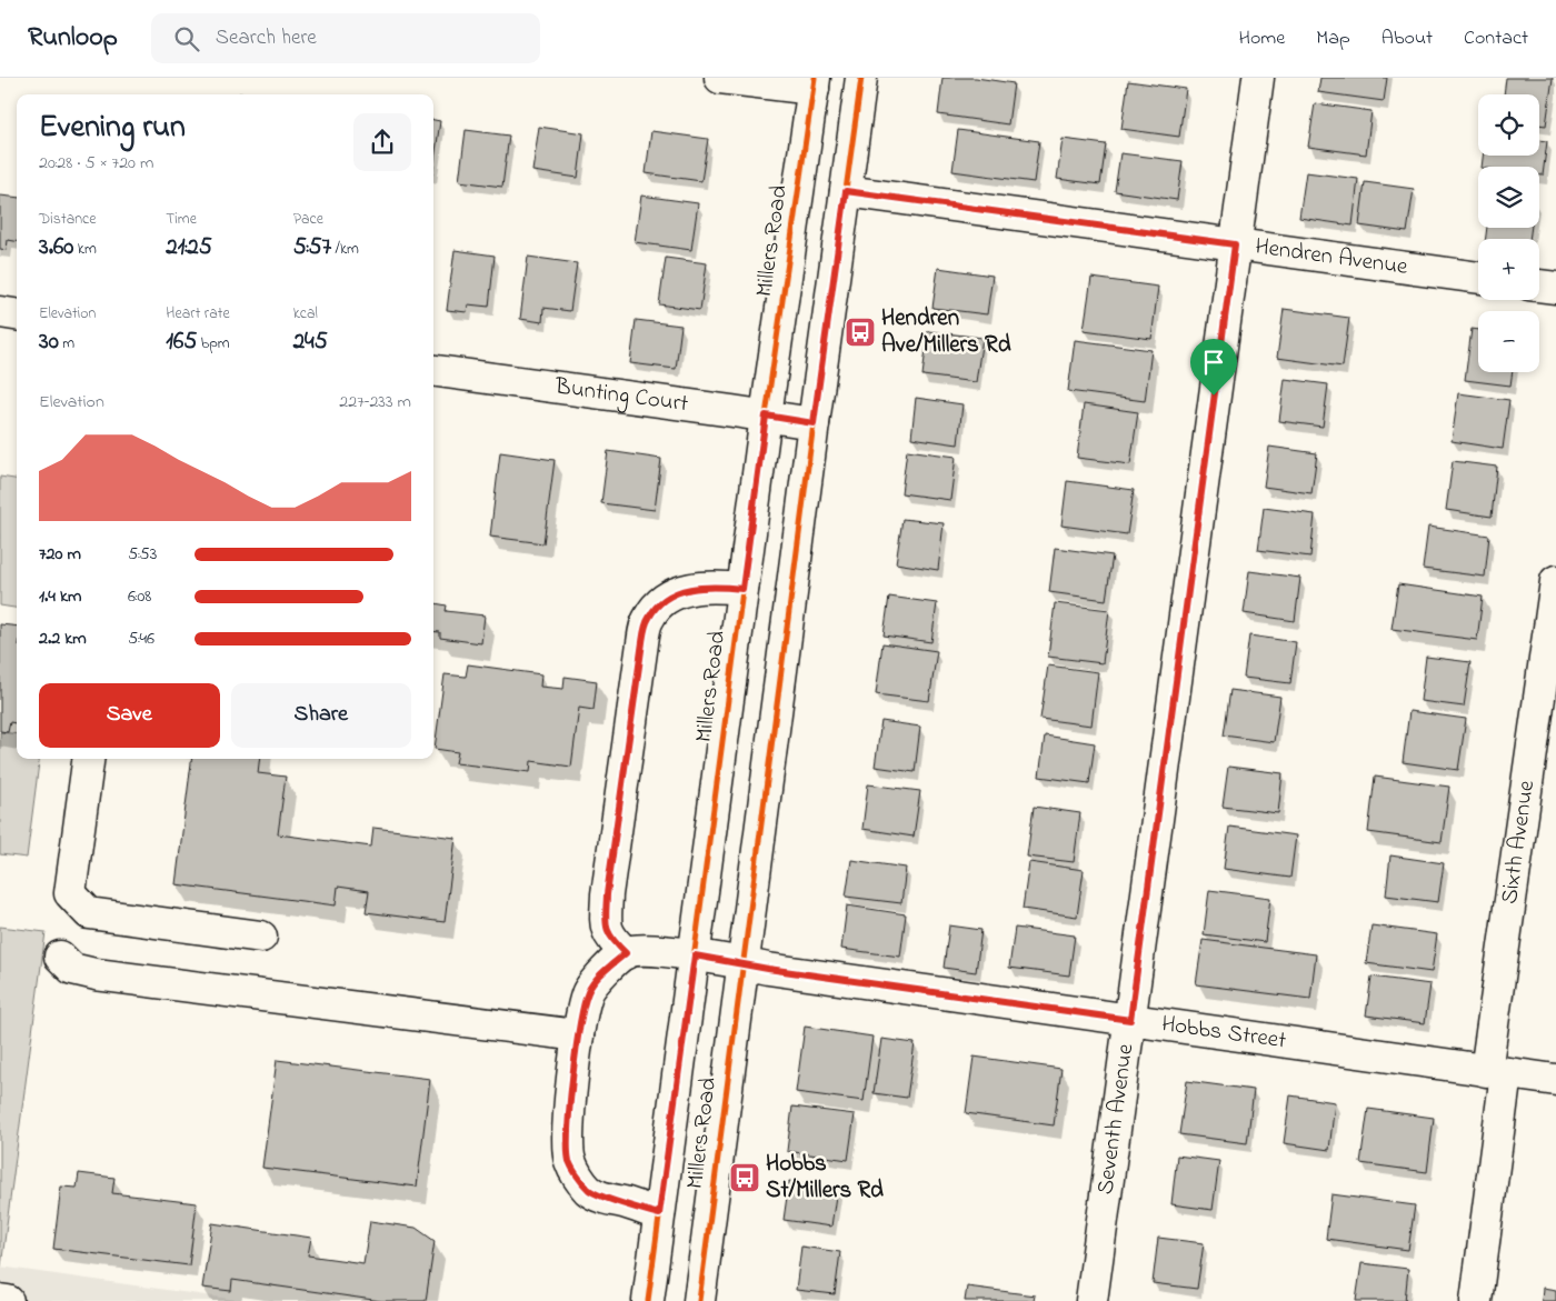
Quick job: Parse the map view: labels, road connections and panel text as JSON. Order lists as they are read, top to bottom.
{
  "streets": {
    "street": [
      "Millers Road",
      "Hendren Avenue",
      "Bunting Court",
      "Sixth Avenue",
      "Hobbs Street",
      "Seventh Avenue"
    ]
  },
  "crossings": [
    ["Millers Road", "Hendren Avenue"],
    ["Millers Road", "Bunting Court"],
    ["Millers Road", "Hobbs Street"],
    ["Hendren Avenue", "Seventh Avenue"],
    ["Sixth Avenue", "Hobbs Street"],
    ["Hobbs Street", "Seventh Avenue"]
  ],
  "places": {
    "bus stop": ["Hendren Ave/Millers Rd", "Hobbs St/Millers Rd"]
  },
  "page": {
    "header": "Runloop",
    "search": "Search here",
    "nav": [
      "Home",
      "Map",
      "About",
      "Contact"
    ],
    "map_buttons": ["+", "−"],
    "heading": ["Evening run", "20:28 · 5 × 720 m"],
    "stats": [
      ["Distance", "3.60 km"],
      ["Time", "21:25"],
      ["Pace", "5:57 /km"],
      ["Elevation", "30 m"],
      ["Heart rate", "165 bpm"],
      ["kcal", "245"]
    ],
    "chart": ["Elevation", "227–233 m"],
    "list": [
      {
        "name": "720 m",
        "note": "5:53"
      },
      {
        "name": "1.4 km",
        "note": "6:08"
      },
      {
        "name": "2.2 km",
        "note": "5:46"
      }
    ],
    "buttons": ["Save", "Share"]
  }
}
